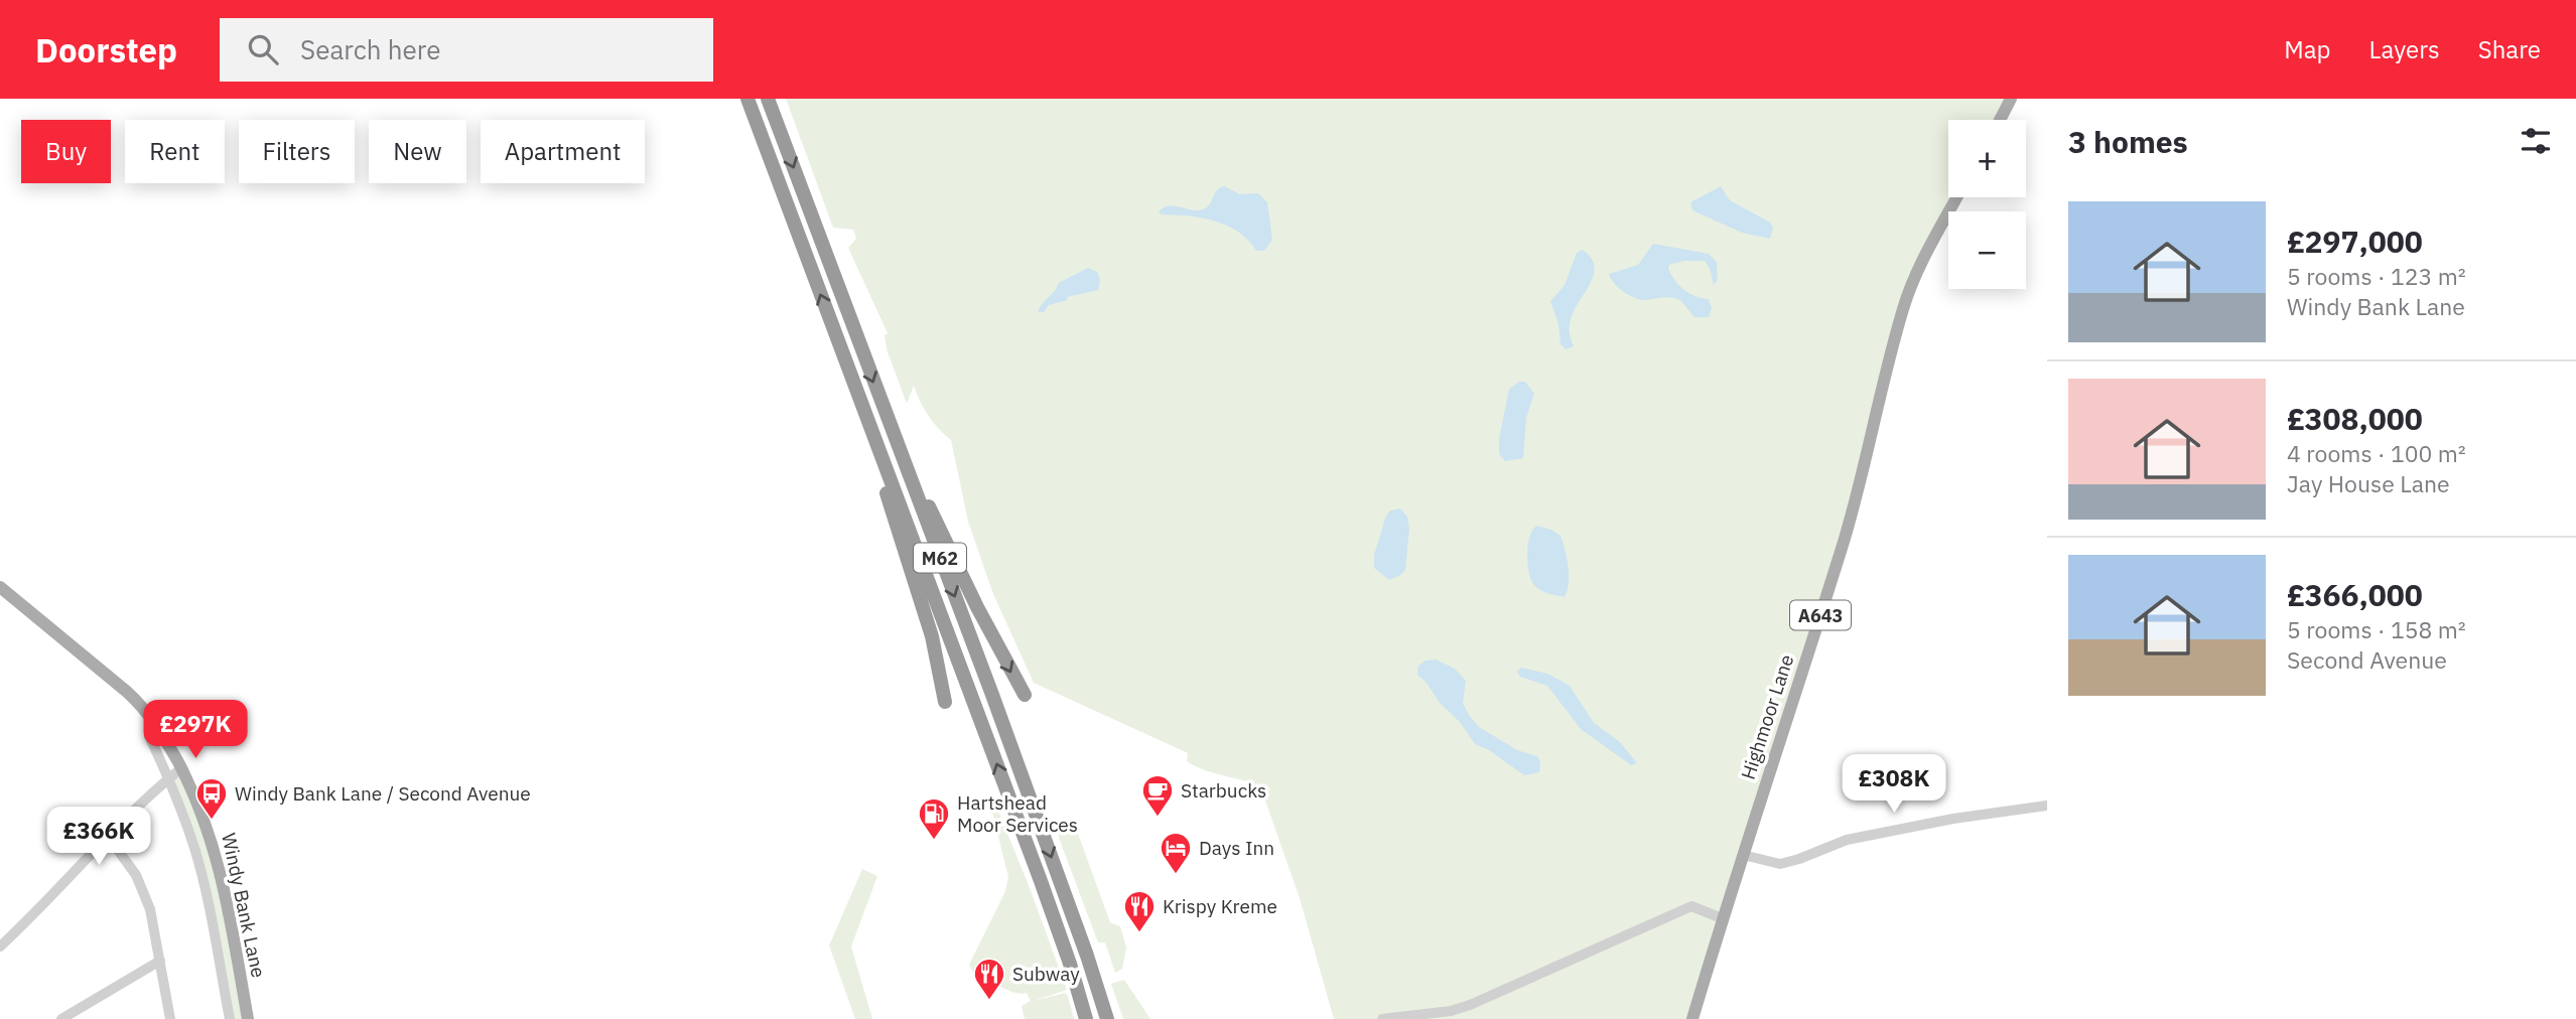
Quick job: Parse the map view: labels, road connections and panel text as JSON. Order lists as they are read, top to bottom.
{
  "streets": {
    "highway": ["M62"],
    "main road": ["A643", "Highmoor Lane", "Windy Bank Lane"]
  },
  "crossings": [
    ["A643", "Highmoor Lane"]
  ],
  "places": {
    "cafe": ["Starbucks"],
    "bus stop": ["Windy Bank Lane / Second Avenue"],
    "fuel station": ["Hartshead Moor Services"],
    "hotel": ["Days Inn"],
    "restaurant": ["Krispy Kreme", "Subway"]
  },
  "page": {
    "header": "Doorstep",
    "search": "Search here",
    "nav": ["Map", "Layers", "Share"],
    "heading": "3 homes",
    "map_buttons": ["+", "−"],
    "chip": [
      "Buy",
      "Rent",
      "Filters",
      "New",
      "Apartment"
    ],
    "list": [
      {
        "name": "£297,000",
        "note": "5 rooms · 123 m² · Windy Bank Lane"
      },
      {
        "name": "£308,000",
        "note": "4 rooms · 100 m² · Jay House Lane"
      },
      {
        "name": "£366,000",
        "note": "5 rooms · 158 m² · Second Avenue"
      }
    ],
    "price": ["£297K", "£308K", "£366K"]
  }
}
